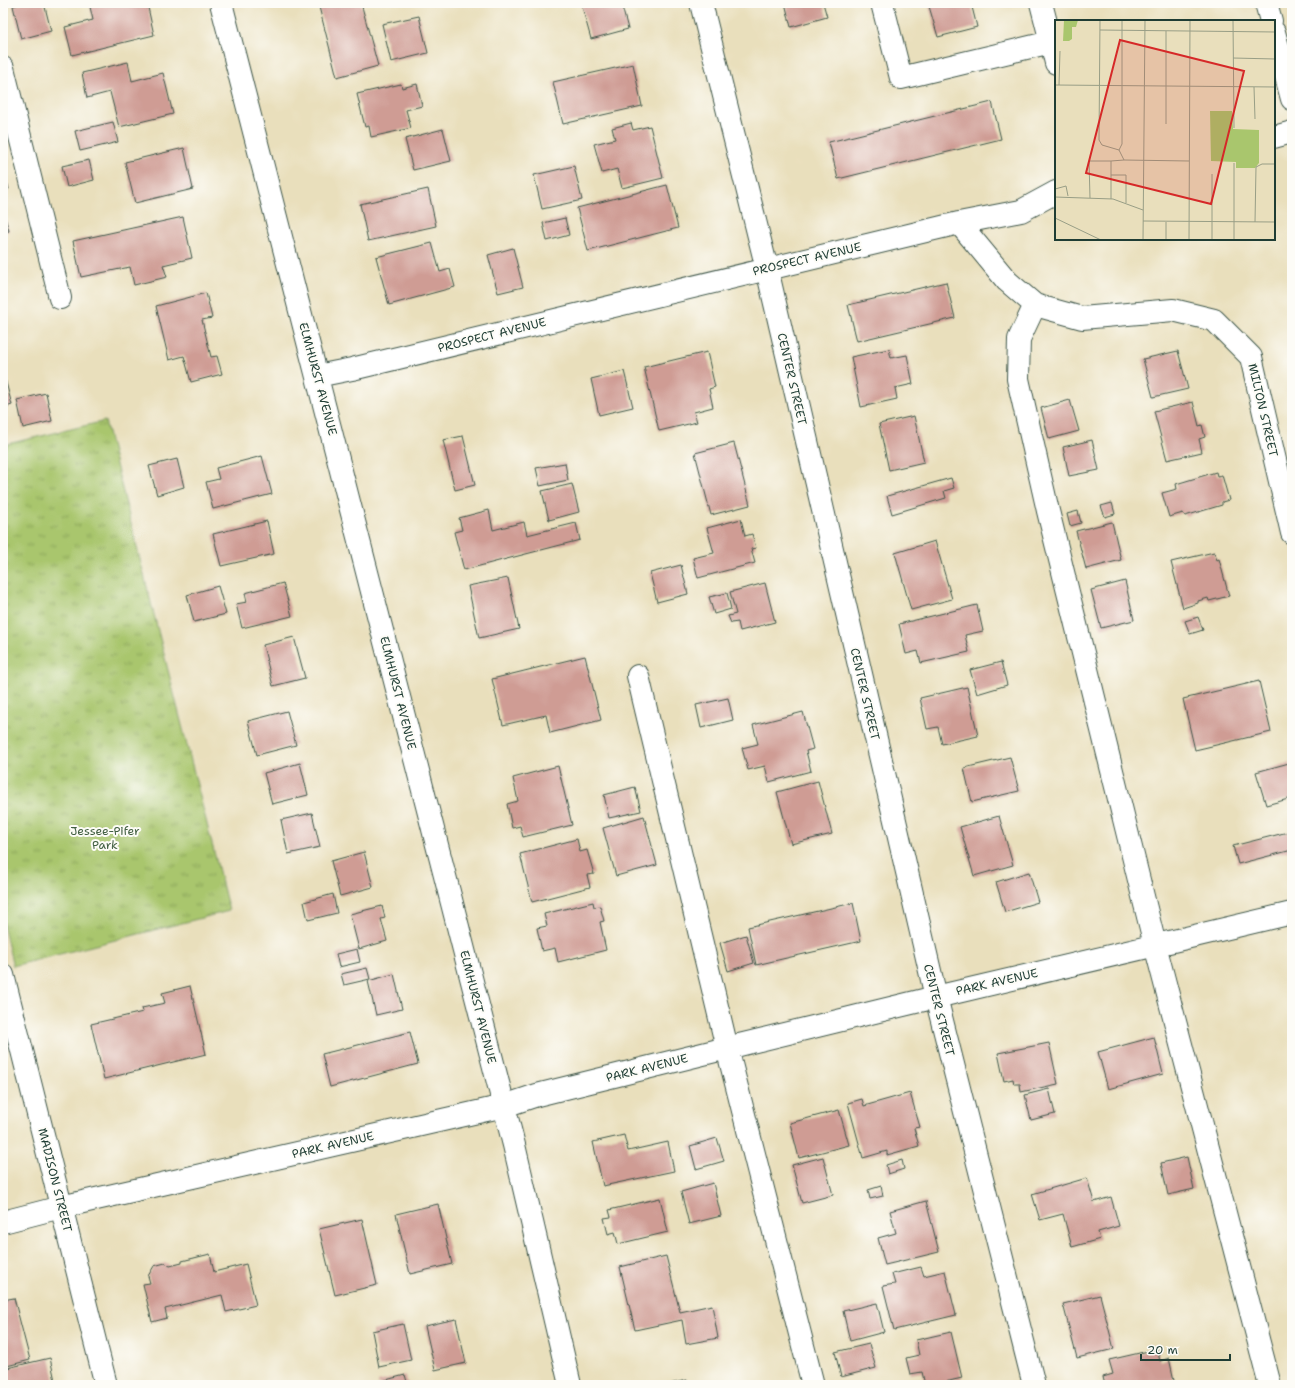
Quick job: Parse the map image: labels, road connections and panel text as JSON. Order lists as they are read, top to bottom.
{
  "streets": {
    "street": [
      "PROSPECT AVENUE",
      "ELMHURST AVENUE",
      "CENTER STREET",
      "MILTON STREET",
      "PARK AVENUE",
      "MADISON STREET"
    ]
  },
  "crossings": [
    ["PROSPECT AVENUE", "ELMHURST AVENUE"],
    ["PROSPECT AVENUE", "CENTER STREET"],
    ["ELMHURST AVENUE", "PARK AVENUE"],
    ["CENTER STREET", "PARK AVENUE"],
    ["PARK AVENUE", "MADISON STREET"]
  ],
  "parks": ["Jessee-Pifer Park"],
  "scale_bar": "20 m"
}
